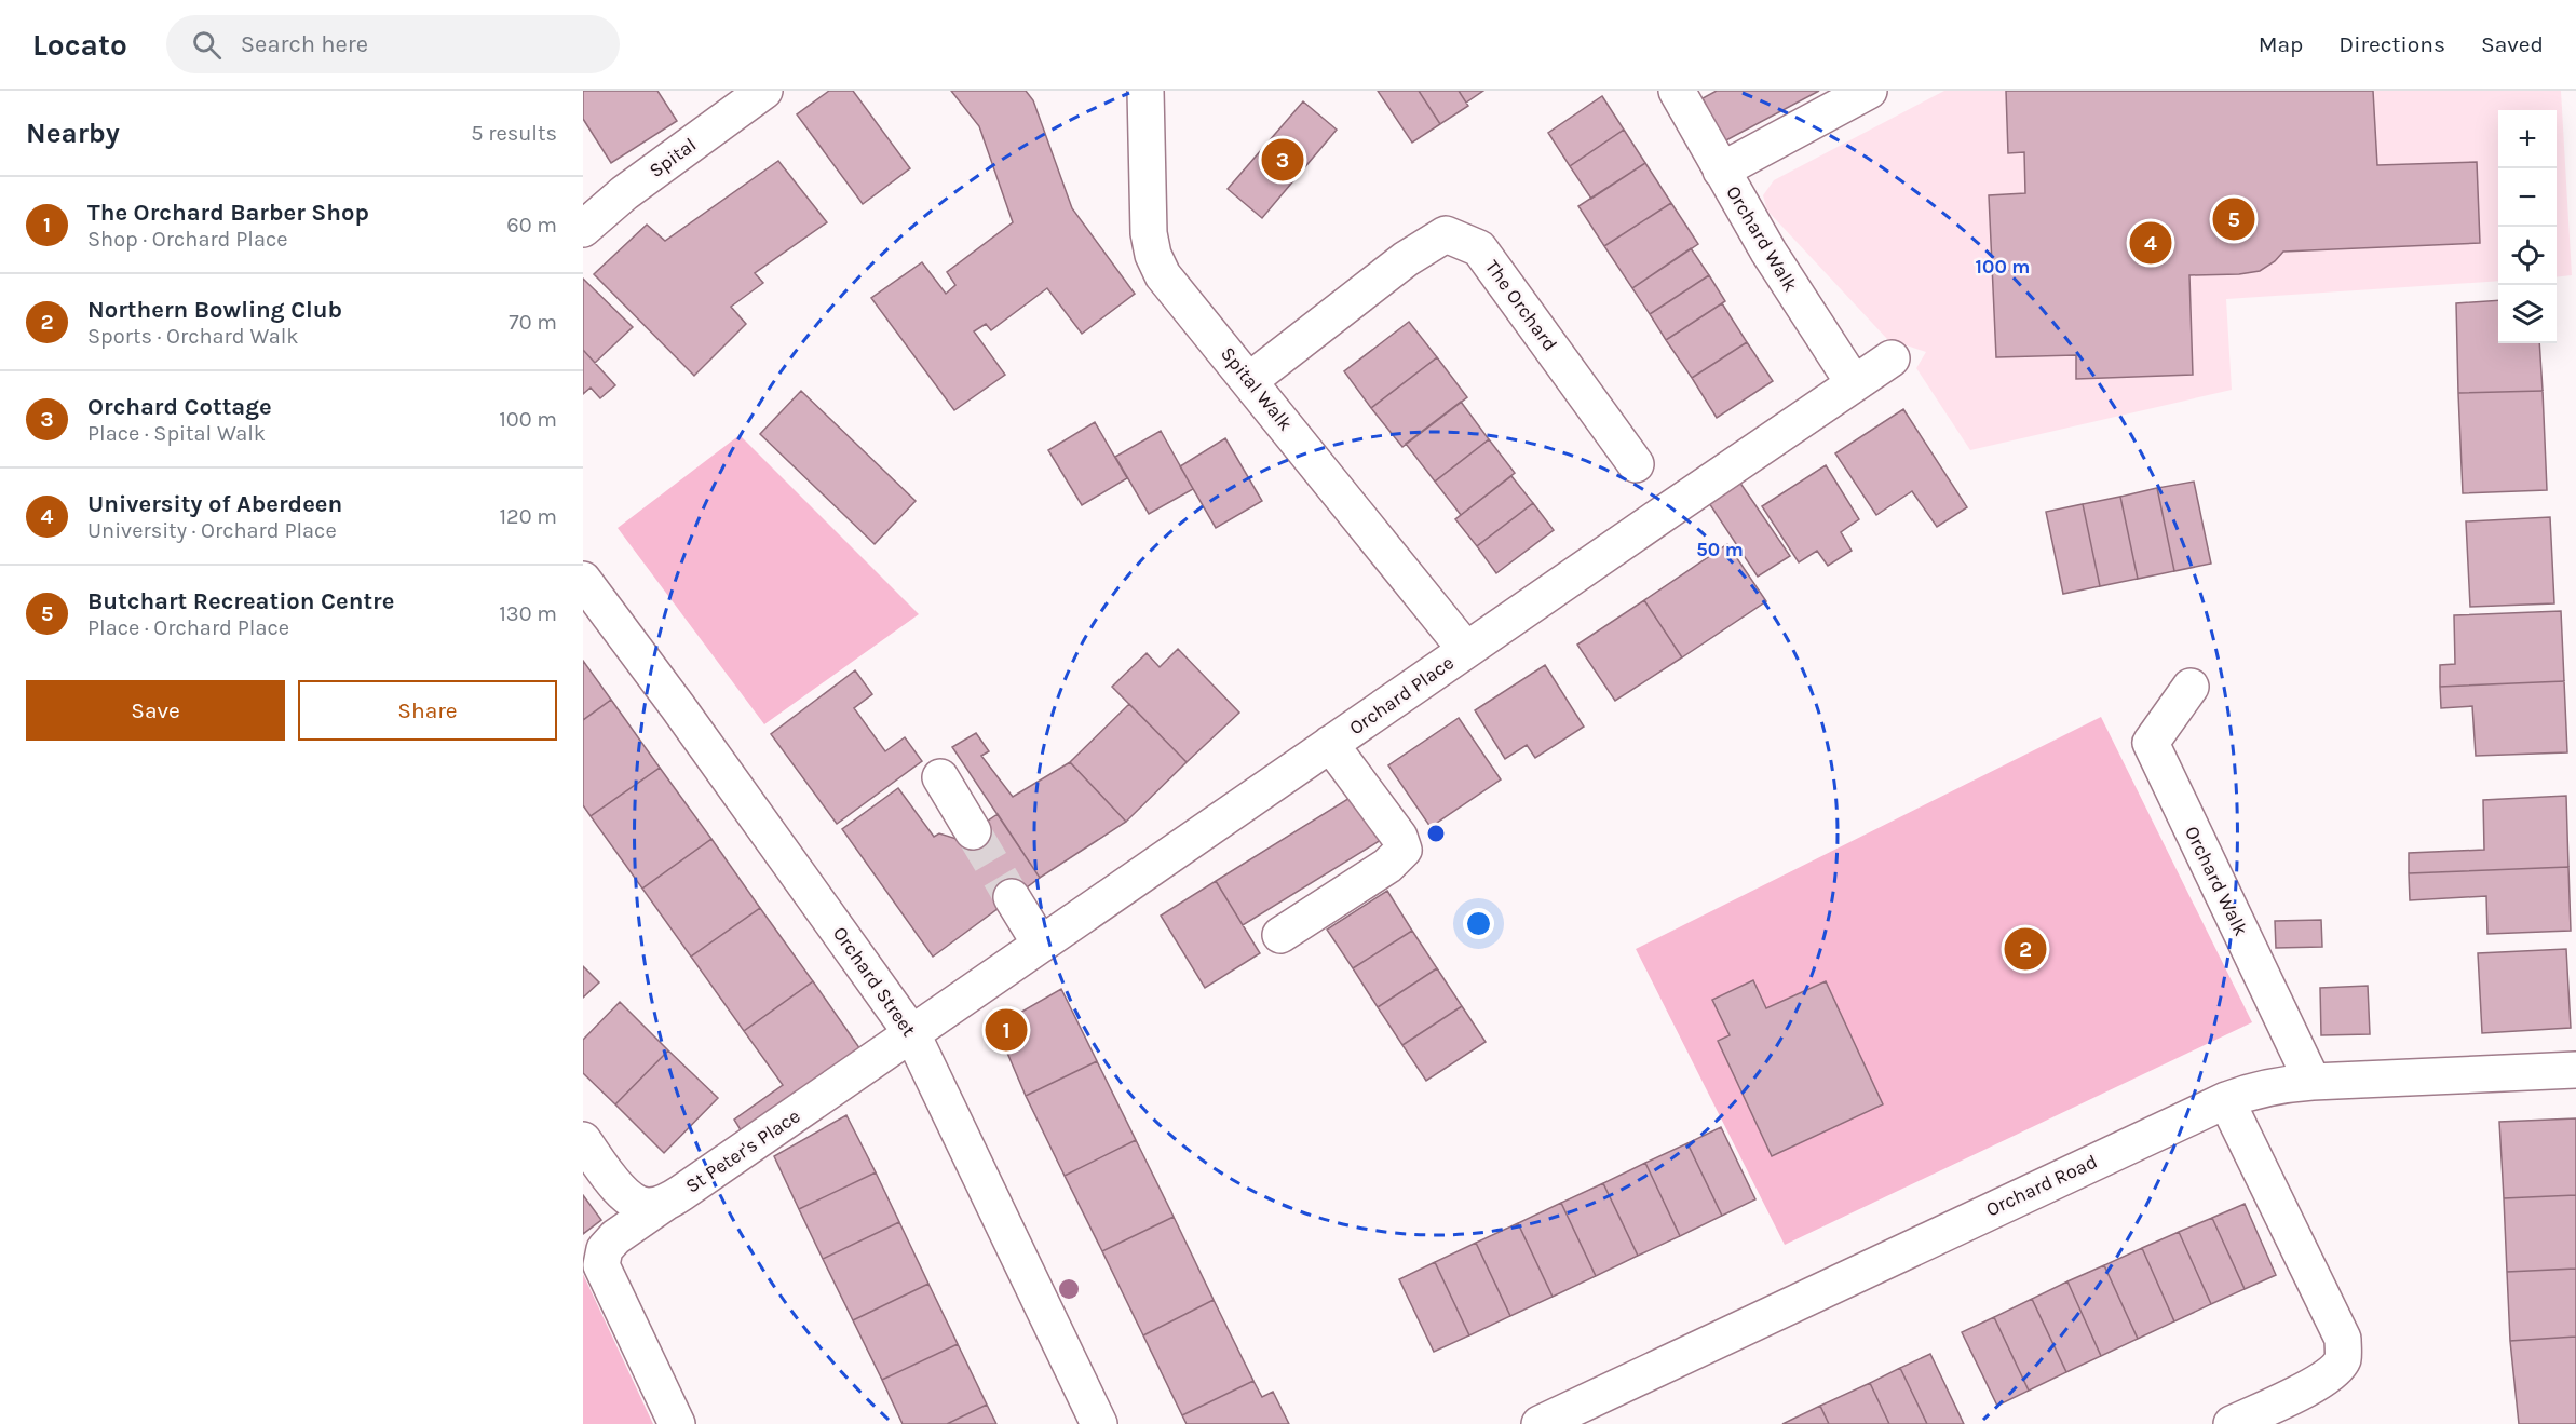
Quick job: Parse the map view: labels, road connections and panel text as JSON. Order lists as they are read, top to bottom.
{
  "streets": {
    "street": [
      "Spital",
      "Orchard Walk",
      "The Orchard",
      "Spital Walk",
      "Orchard Place",
      "Orchard Street",
      "St Peter's Place",
      "Orchard Road"
    ]
  },
  "crossings": [
    ["Orchard Walk", "Orchard Place"],
    ["Orchard Walk", "Orchard Road"],
    ["The Orchard", "Spital Walk"],
    ["Spital Walk", "Orchard Place"],
    ["Orchard Place", "Orchard Street"],
    ["Orchard Place", "St Peter's Place"],
    ["Orchard Street", "St Peter's Place"]
  ],
  "page": {
    "header": "Locato",
    "search": "Search here",
    "nav": ["Map", "Directions", "Saved"],
    "heading": ["Nearby", "5 results"],
    "map_buttons": ["+", "−"],
    "pins": [
      "3",
      "5",
      "4",
      "2",
      "1"
    ],
    "list": [
      {
        "mark": "1",
        "name": "The Orchard Barber Shop",
        "note": "Shop · Orchard Place",
        "value": "60 m"
      },
      {
        "mark": "2",
        "name": "Northern Bowling Club",
        "note": "Sports · Orchard Walk",
        "value": "70 m"
      },
      {
        "mark": "3",
        "name": "Orchard Cottage",
        "note": "Place · Spital Walk",
        "value": "100 m"
      },
      {
        "mark": "4",
        "name": "University of Aberdeen",
        "note": "University · Orchard Place",
        "value": "120 m"
      },
      {
        "mark": "5",
        "name": "Butchart Recreation Centre",
        "note": "Place · Orchard Place",
        "value": "130 m"
      }
    ],
    "buttons": ["Save", "Share"]
  },
  "rings": ["100 m", "50 m"]
}
